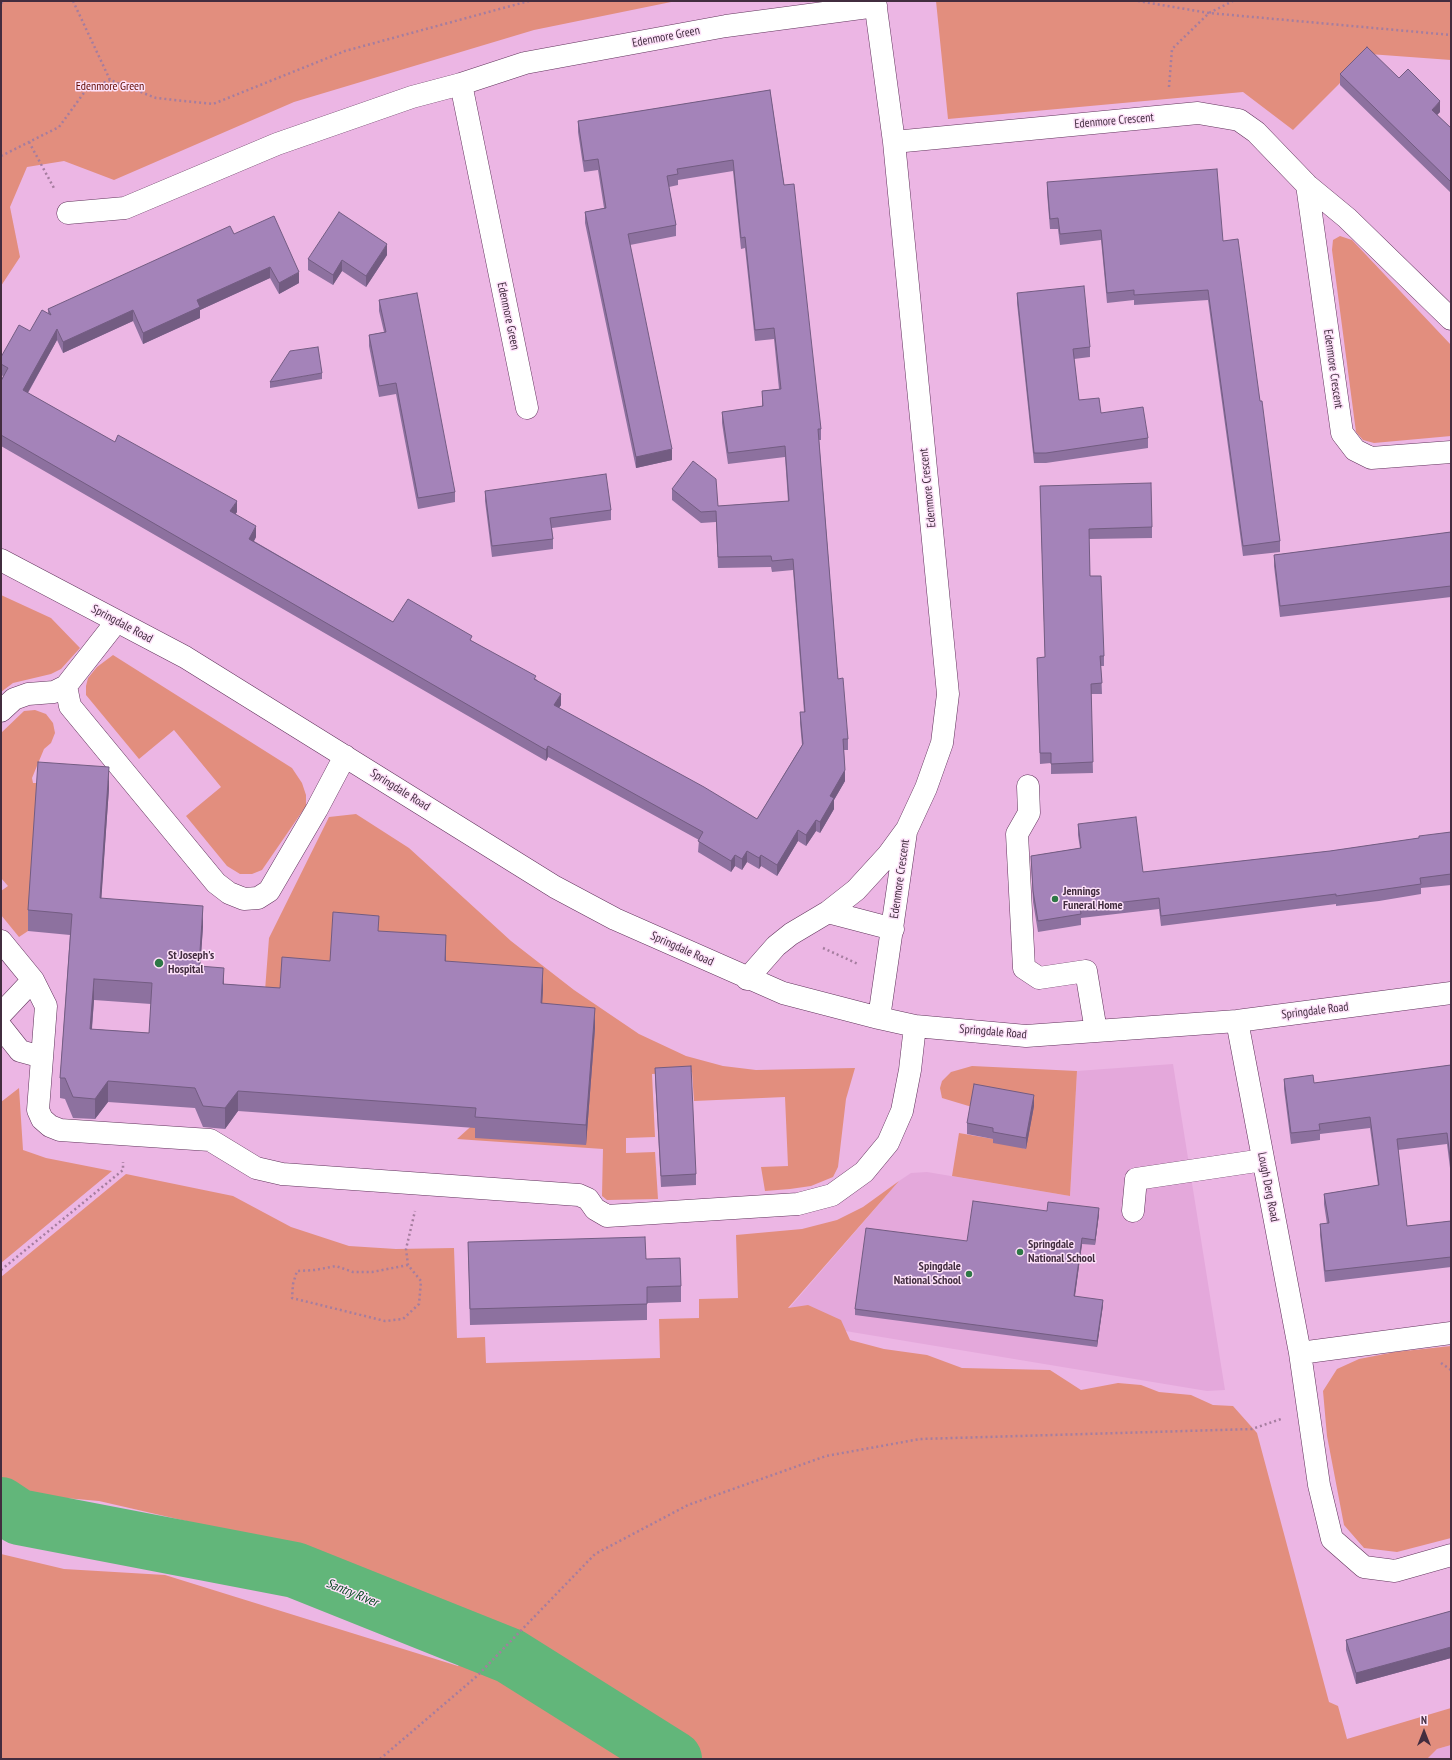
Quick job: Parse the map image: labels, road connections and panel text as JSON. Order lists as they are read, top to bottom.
{
  "streets": {
    "street": [
      "Edenmore Green",
      "Edenmore Crescent",
      "Springdale Road",
      "Lough Derg Road"
    ]
  },
  "crossings": [
    ["Edenmore Green", "Edenmore Crescent"],
    ["Edenmore Crescent", "Springdale Road"],
    ["Springdale Road", "Lough Derg Road"]
  ],
  "water": ["Santry River"],
  "parks": ["Edenmore Green"],
  "places": [
    "Jennings Funeral Home",
    "St Joseph's Hospital",
    "Springdale National School",
    "Spingdale National School"
  ],
  "north": "top"
}
